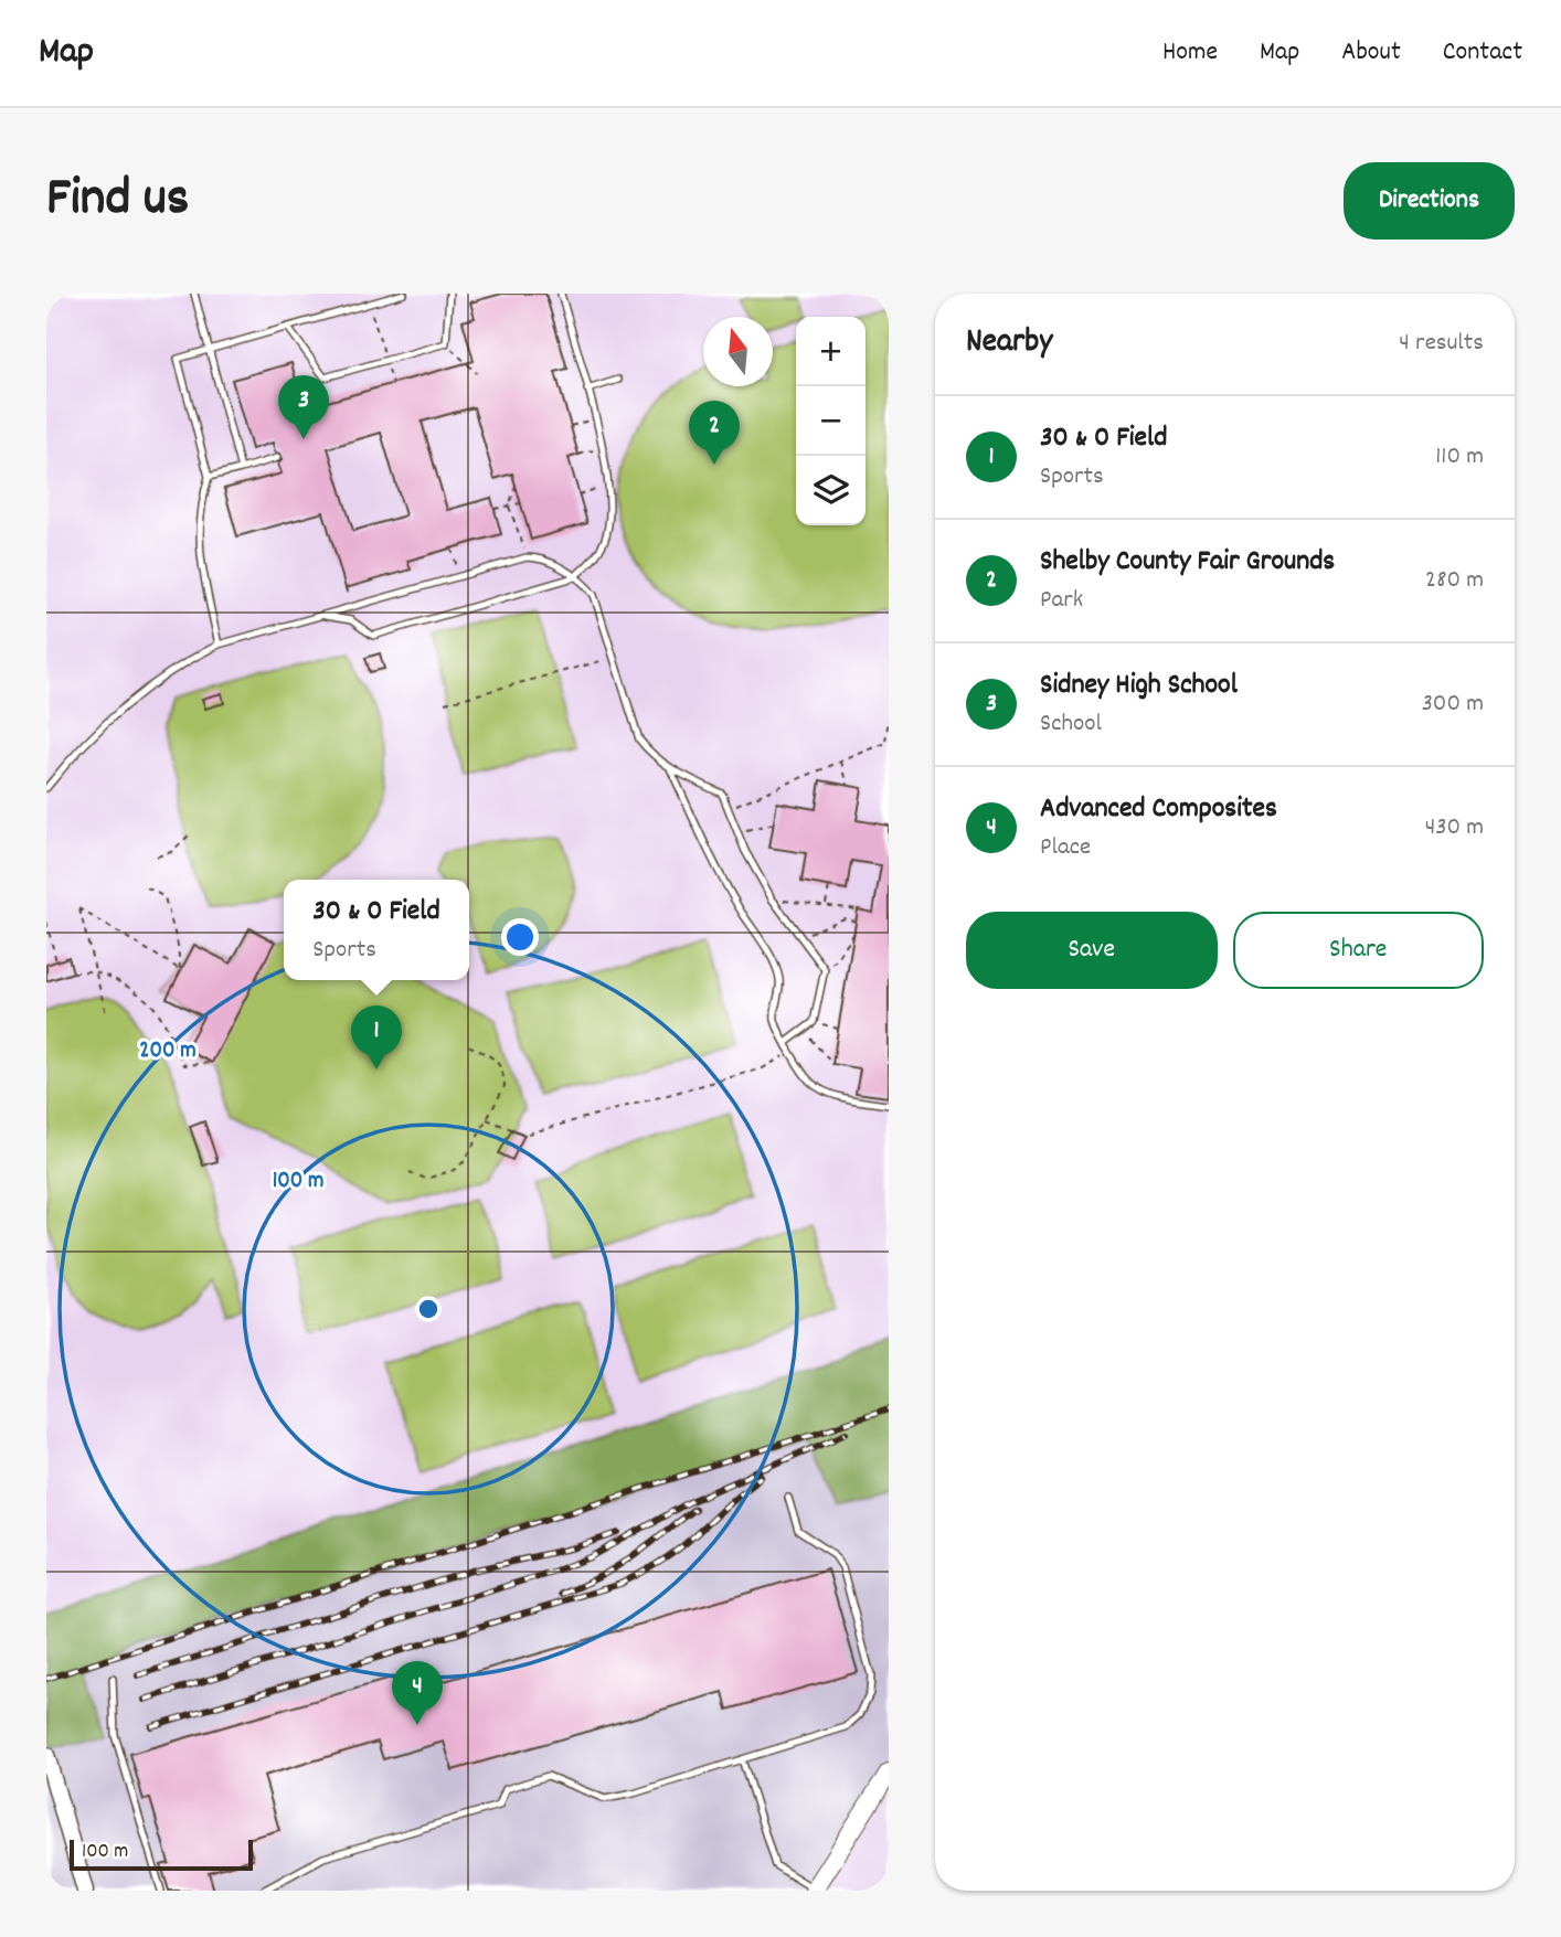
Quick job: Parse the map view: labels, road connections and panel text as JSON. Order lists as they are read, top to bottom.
{
  "scale_bar": "100 m",
  "north": "top",
  "page": {
    "header": "Map",
    "nav": [
      "Home",
      "Map",
      "About",
      "Contact"
    ],
    "title": "Find us",
    "buttons": [
      "Directions",
      ["Save", "Share"]
    ],
    "heading": ["Nearby", "4 results"],
    "map_buttons": ["+", "−"],
    "pins": [
      "3",
      "2",
      "1",
      "4"
    ],
    "list": [
      {
        "mark": "1",
        "name": "30 & 0 Field",
        "note": "Sports",
        "value": "110 m"
      },
      {
        "mark": "2",
        "name": "Shelby County Fair Grounds",
        "note": "Park",
        "value": "280 m"
      },
      {
        "mark": "3",
        "name": "Sidney High School",
        "note": "School",
        "value": "300 m"
      },
      {
        "mark": "4",
        "name": "Advanced Composites",
        "note": "Place",
        "value": "430 m"
      }
    ],
    "popup": ["30 & 0 Field", "Sports"],
    "scale": "100 m"
  },
  "rings": ["200 m", "100 m"]
}
